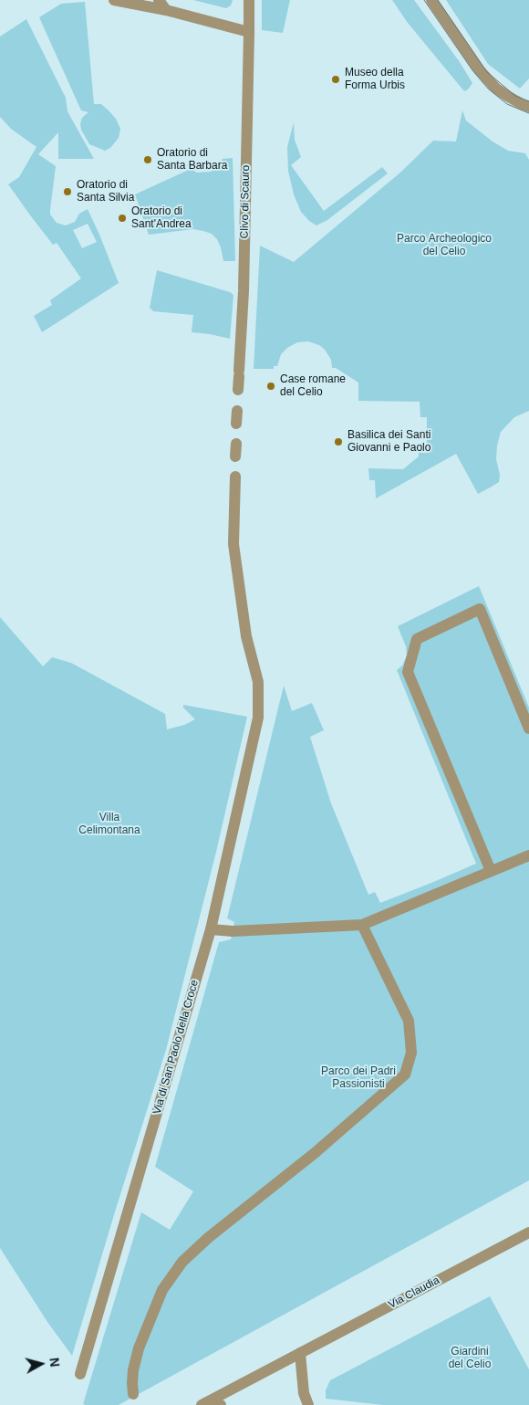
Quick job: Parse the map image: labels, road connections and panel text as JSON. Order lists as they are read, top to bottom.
{
  "streets": {
    "street": ["Clivo di Scauro", "Via di San Paolo della Croce", "Via Claudia"]
  },
  "crossings": [
    ["Clivo di Scauro", "Via di San Paolo della Croce"]
  ],
  "parks": [
    "Parco Archeologico del Celio",
    "Villa Celimontana",
    "Parco dei Padri Passionisti",
    "Giardini del Celio"
  ],
  "places": [
    "Museo della Forma Urbis",
    "Oratorio di Santa Barbara",
    "Oratorio di Santa Silvia",
    "Oratorio di Sant'Andrea",
    "Case romane del Celio",
    "Basilica dei Santi Giovanni e Paolo"
  ],
  "north": "right"
}
